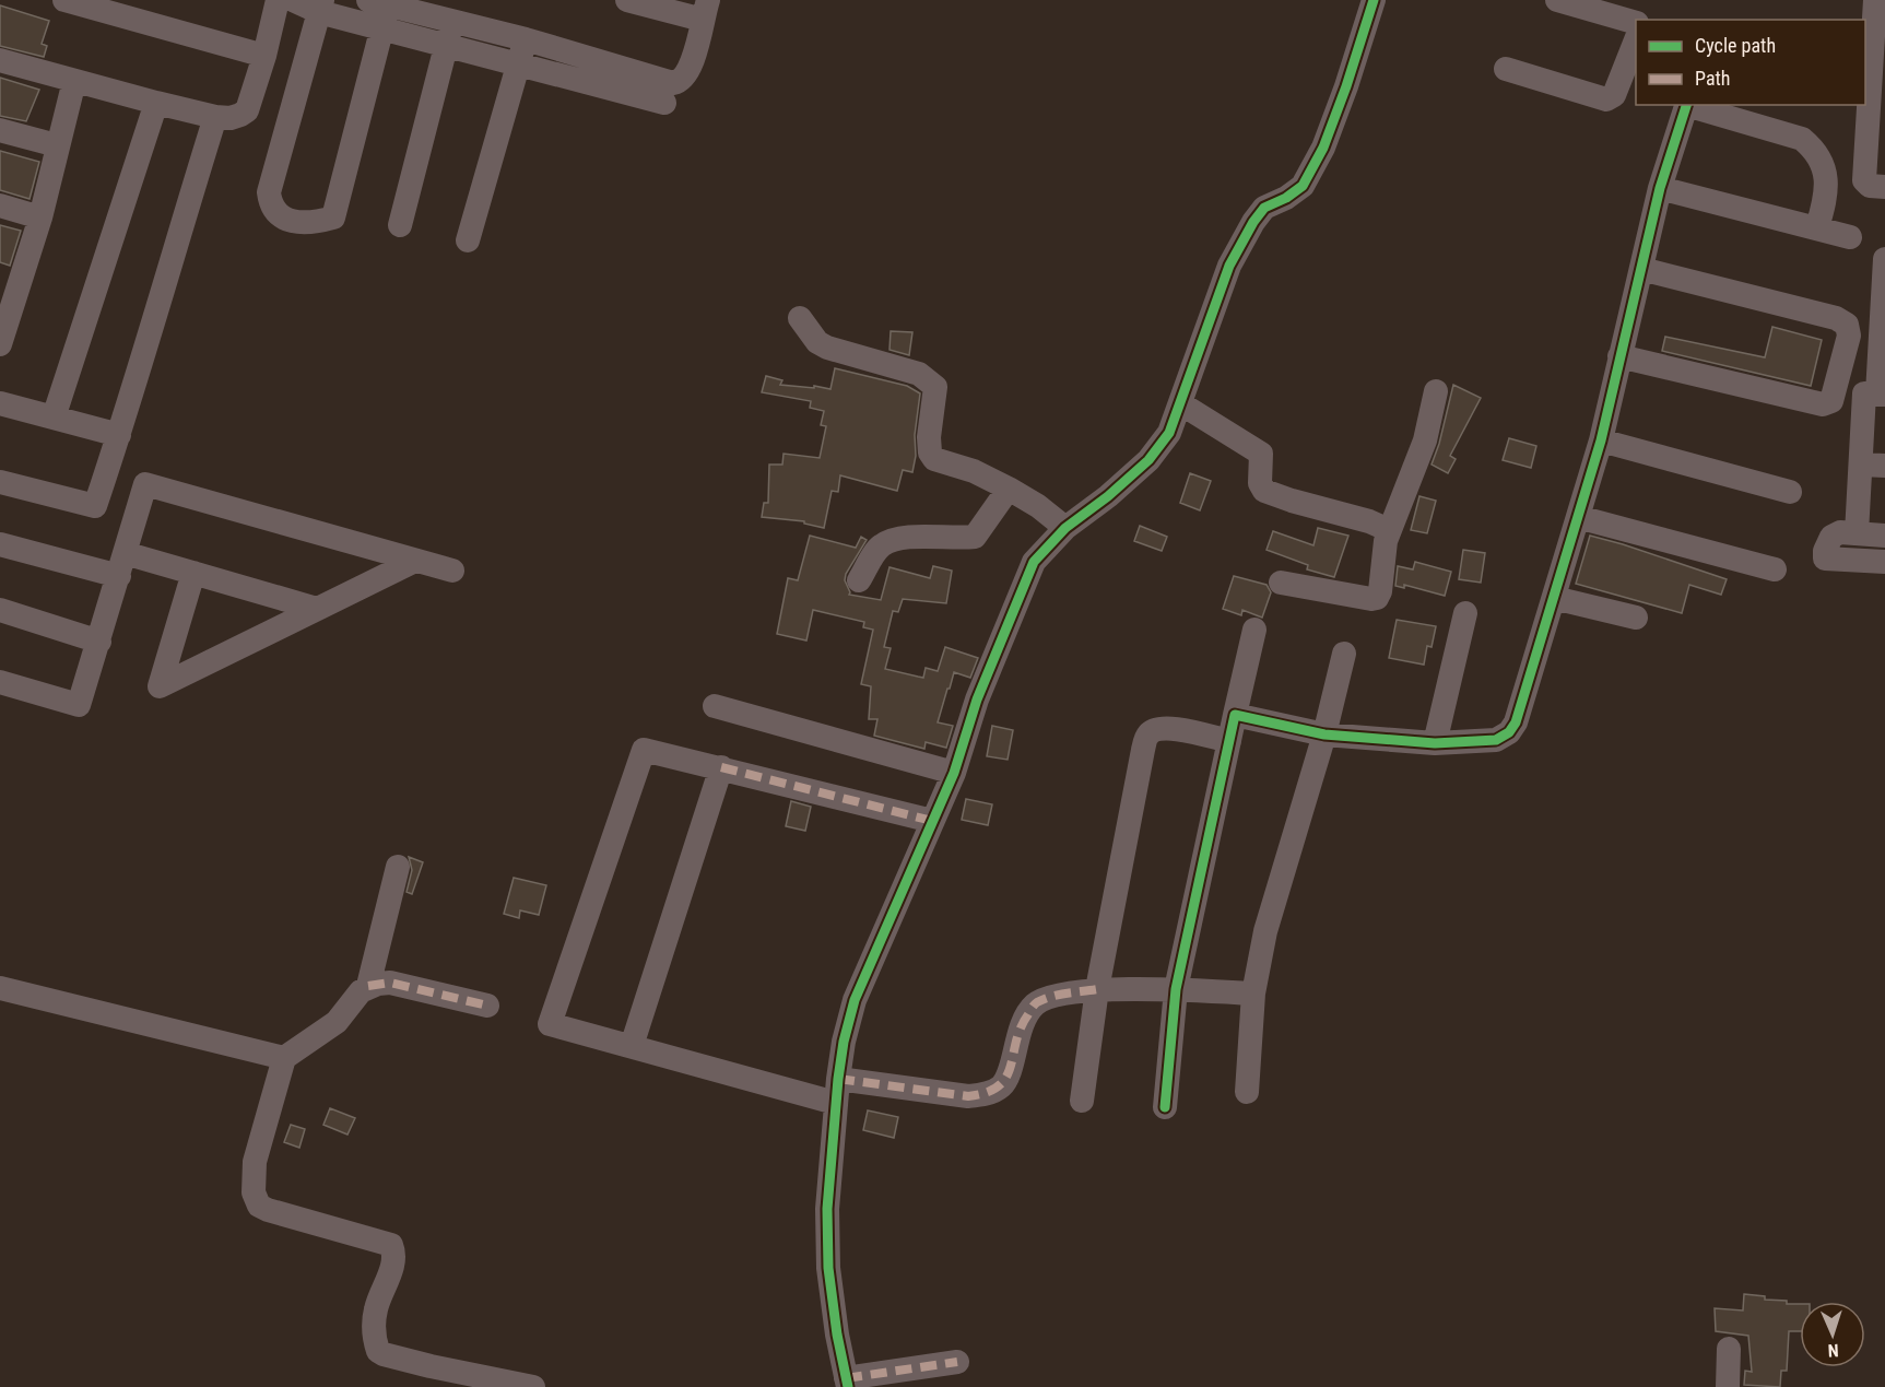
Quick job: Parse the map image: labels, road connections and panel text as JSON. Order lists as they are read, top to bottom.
{
  "legend": ["Cycle path", "Path"],
  "north": "bottom"
}
